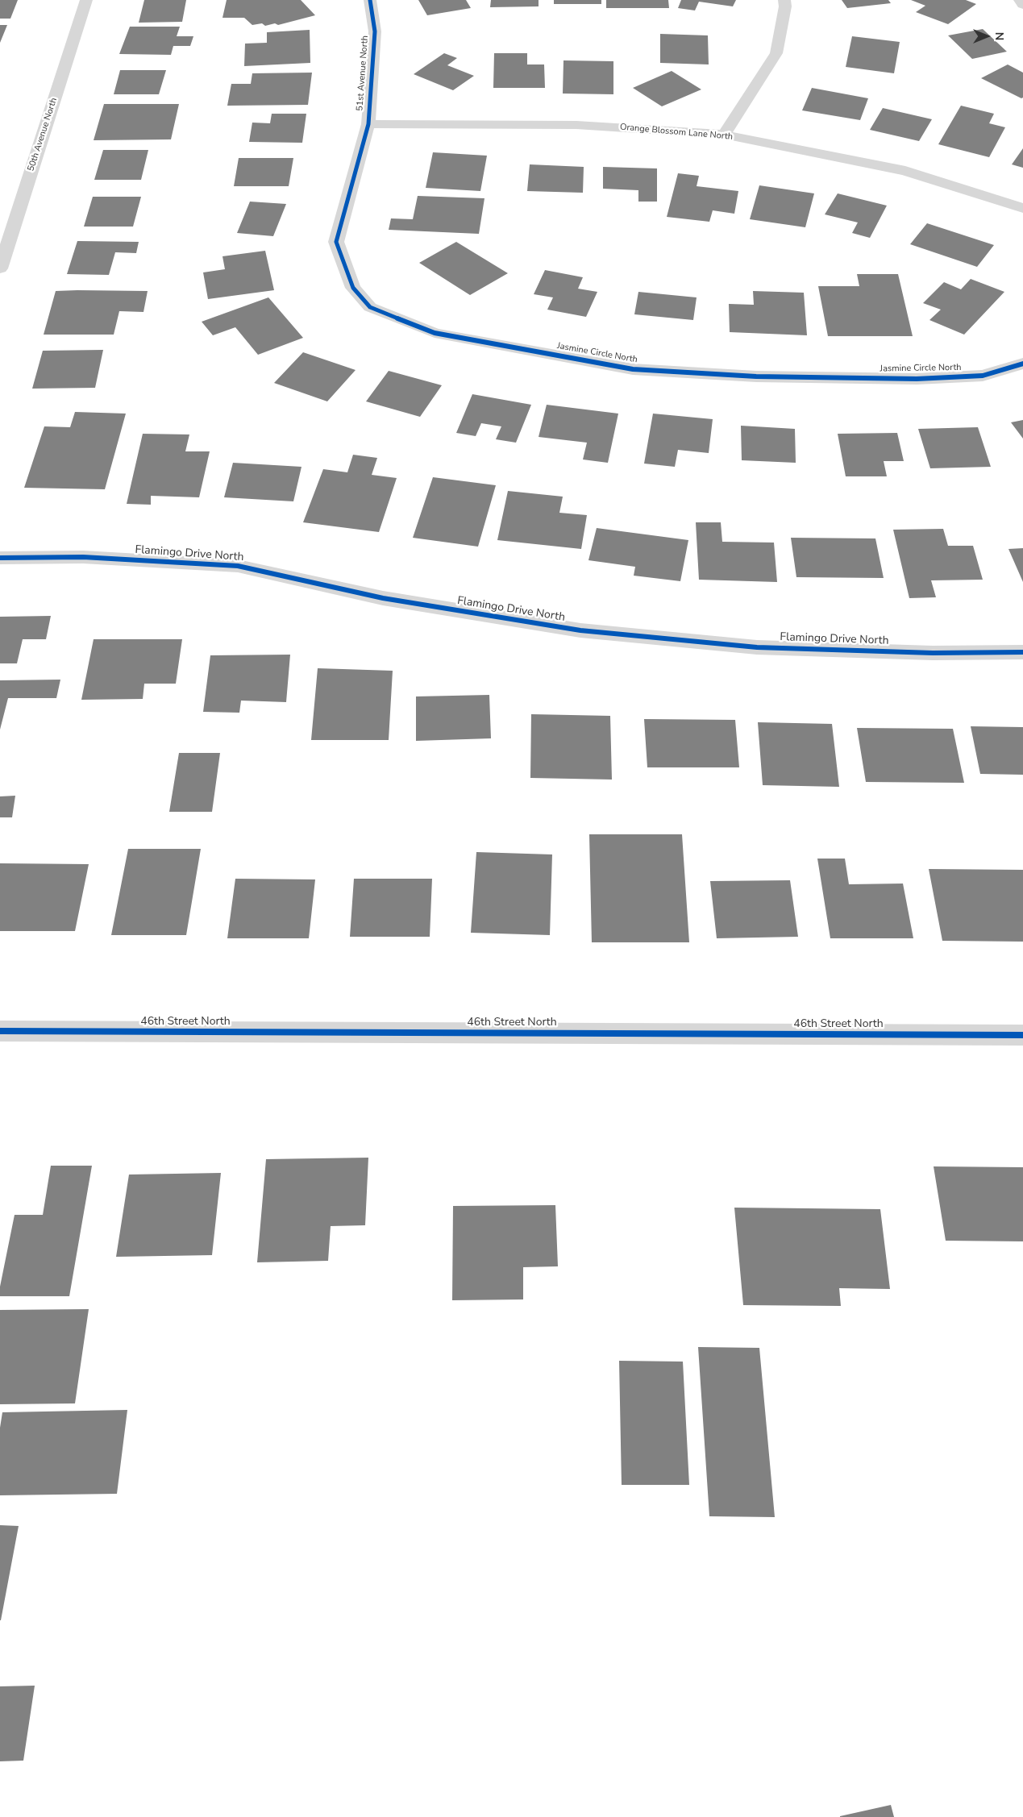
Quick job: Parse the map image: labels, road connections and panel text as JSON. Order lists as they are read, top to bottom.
{
  "streets": {
    "street": [
      "51st Avenue North",
      "Orange Blossom Lane North",
      "50th Avenue North",
      "Jasmine Circle North",
      "Flamingo Drive North",
      "46th Street North"
    ]
  },
  "crossings": [
    ["51st Avenue North", "Orange Blossom Lane North"],
    ["51st Avenue North", "Jasmine Circle North"],
    ["Orange Blossom Lane North", "Jasmine Circle North"]
  ],
  "north": "right"
}
